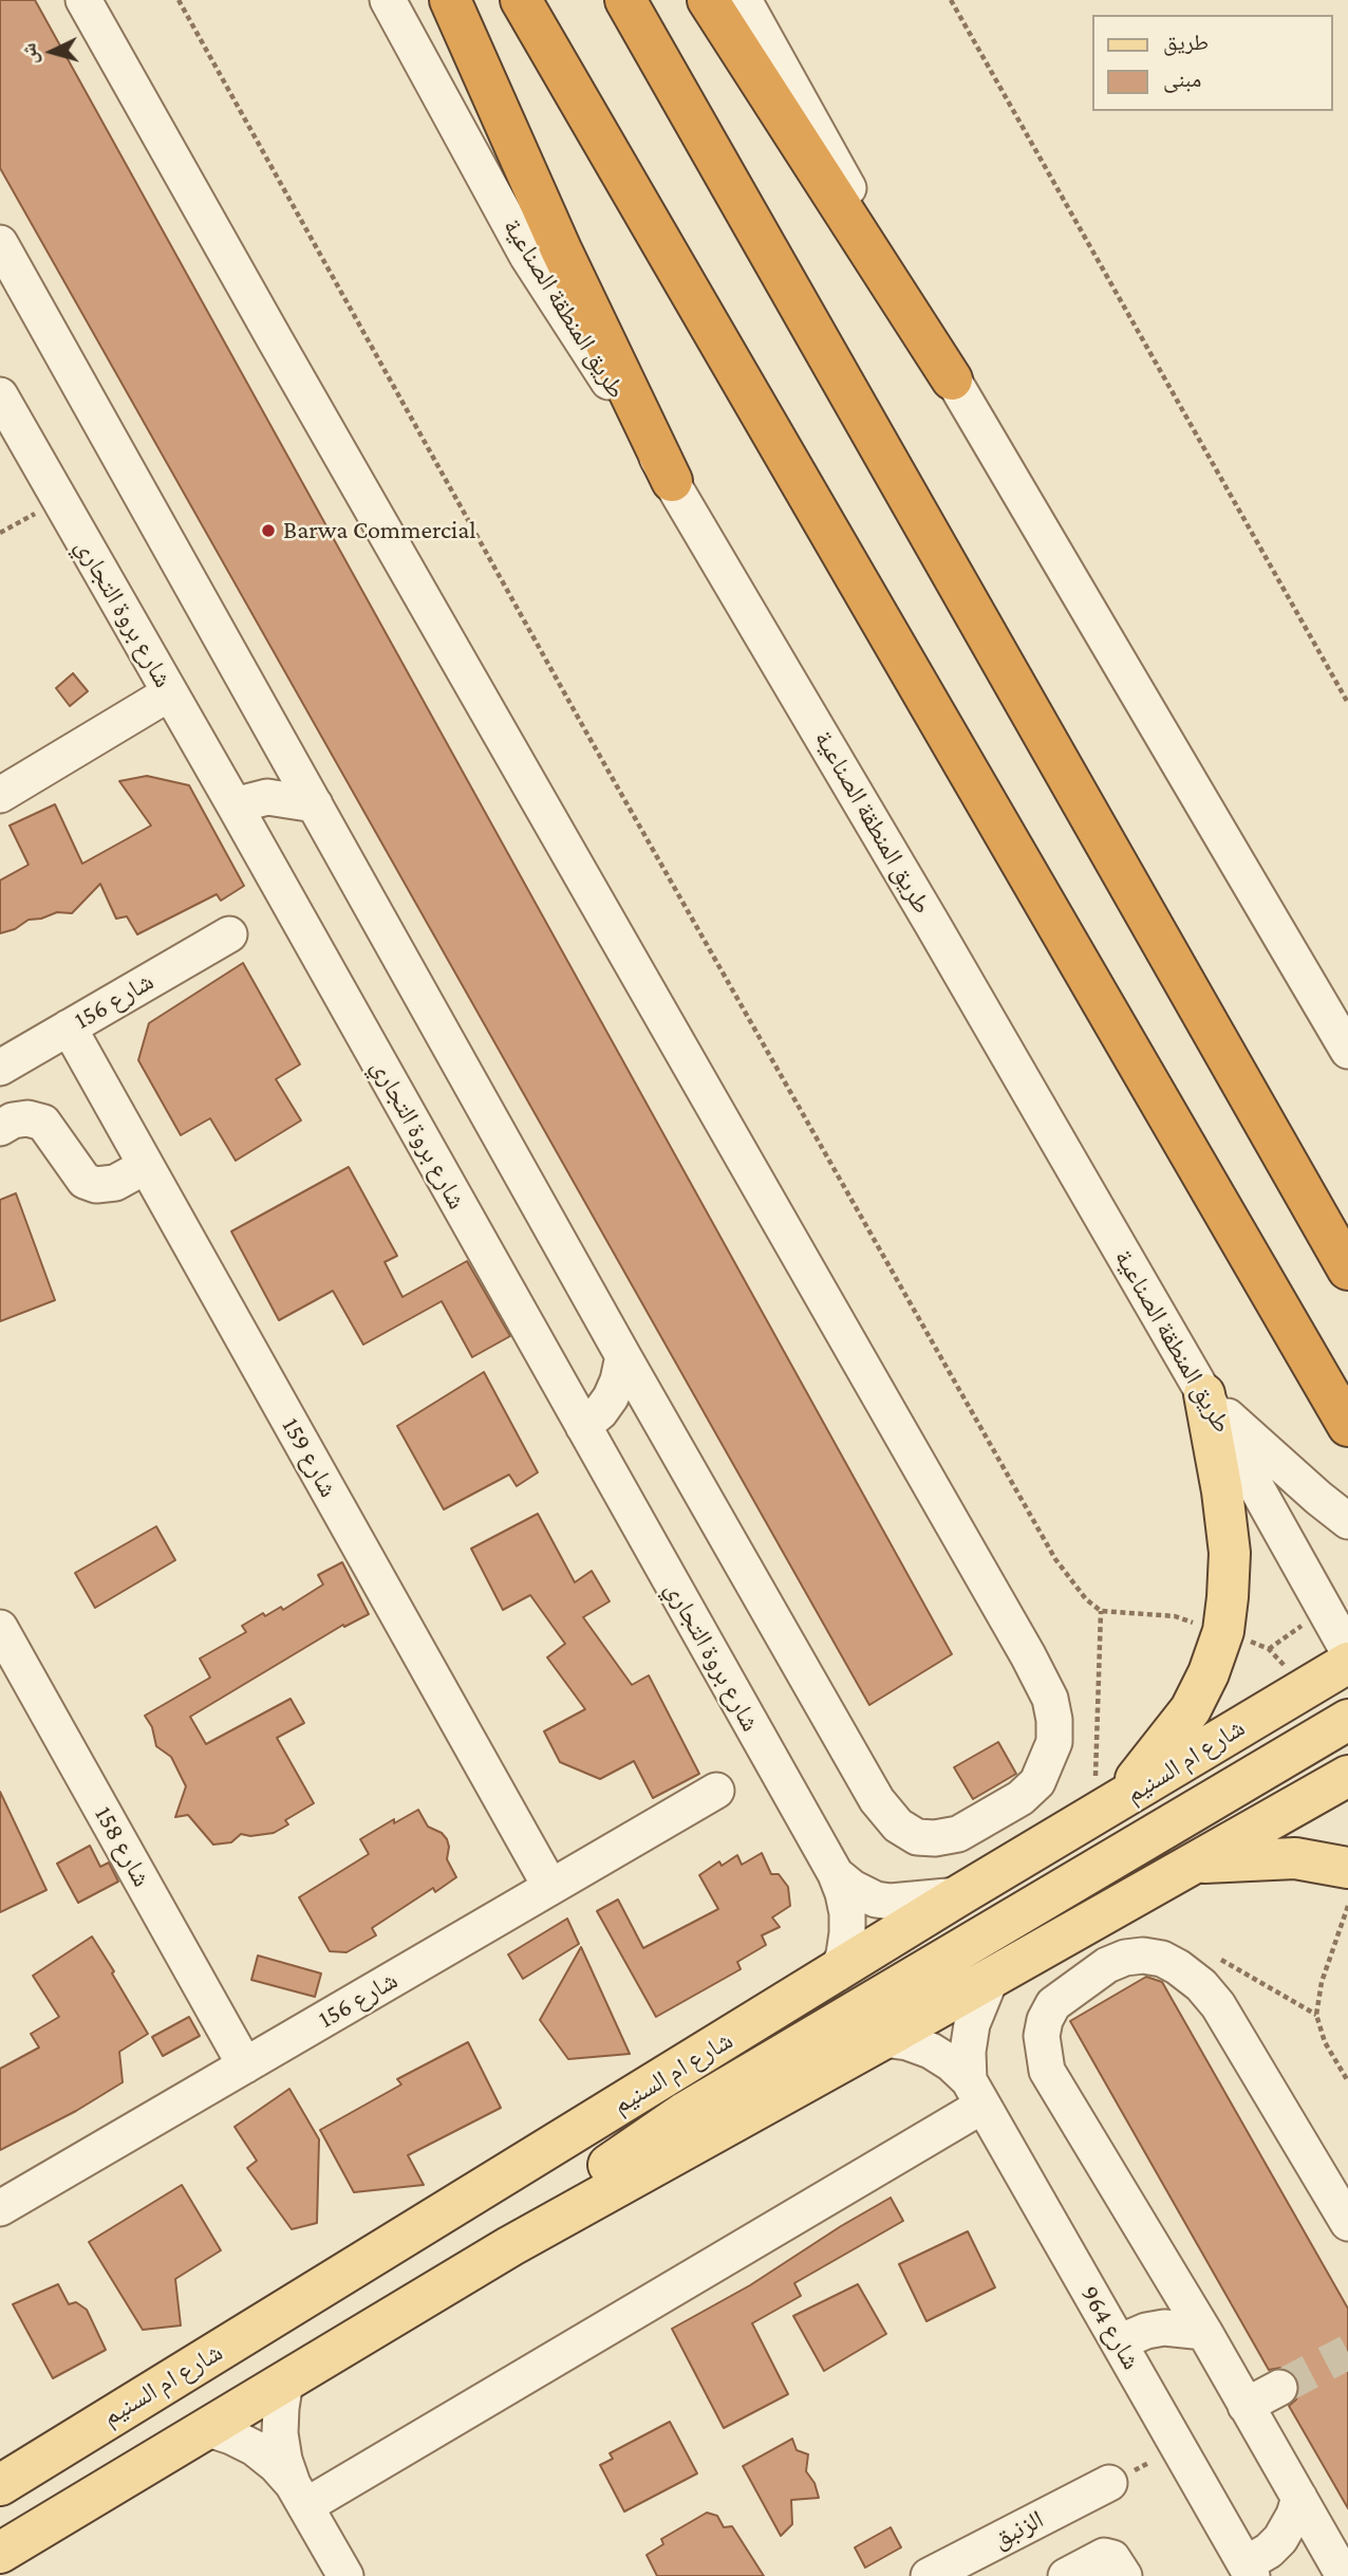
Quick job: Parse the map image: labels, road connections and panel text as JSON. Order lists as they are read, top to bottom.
{
  "streets": {
    "main road": ["شارع ام السنيم"],
    "street": [
      "طريق المنطقة الصناعية",
      "شارع بروة التجاري",
      "شارع 156",
      "شارع 159",
      "شارع 158",
      "شارع 964",
      "الزنبق"
    ]
  },
  "crossings": [
    ["شارع بروة التجاري", "شارع ام السنيم"],
    ["شارع 156", "شارع 159"],
    ["شارع 156", "شارع 158"]
  ],
  "places": ["Barwa Commercial"],
  "legend": ["طريق", "مبنى"],
  "north": "left"
}
